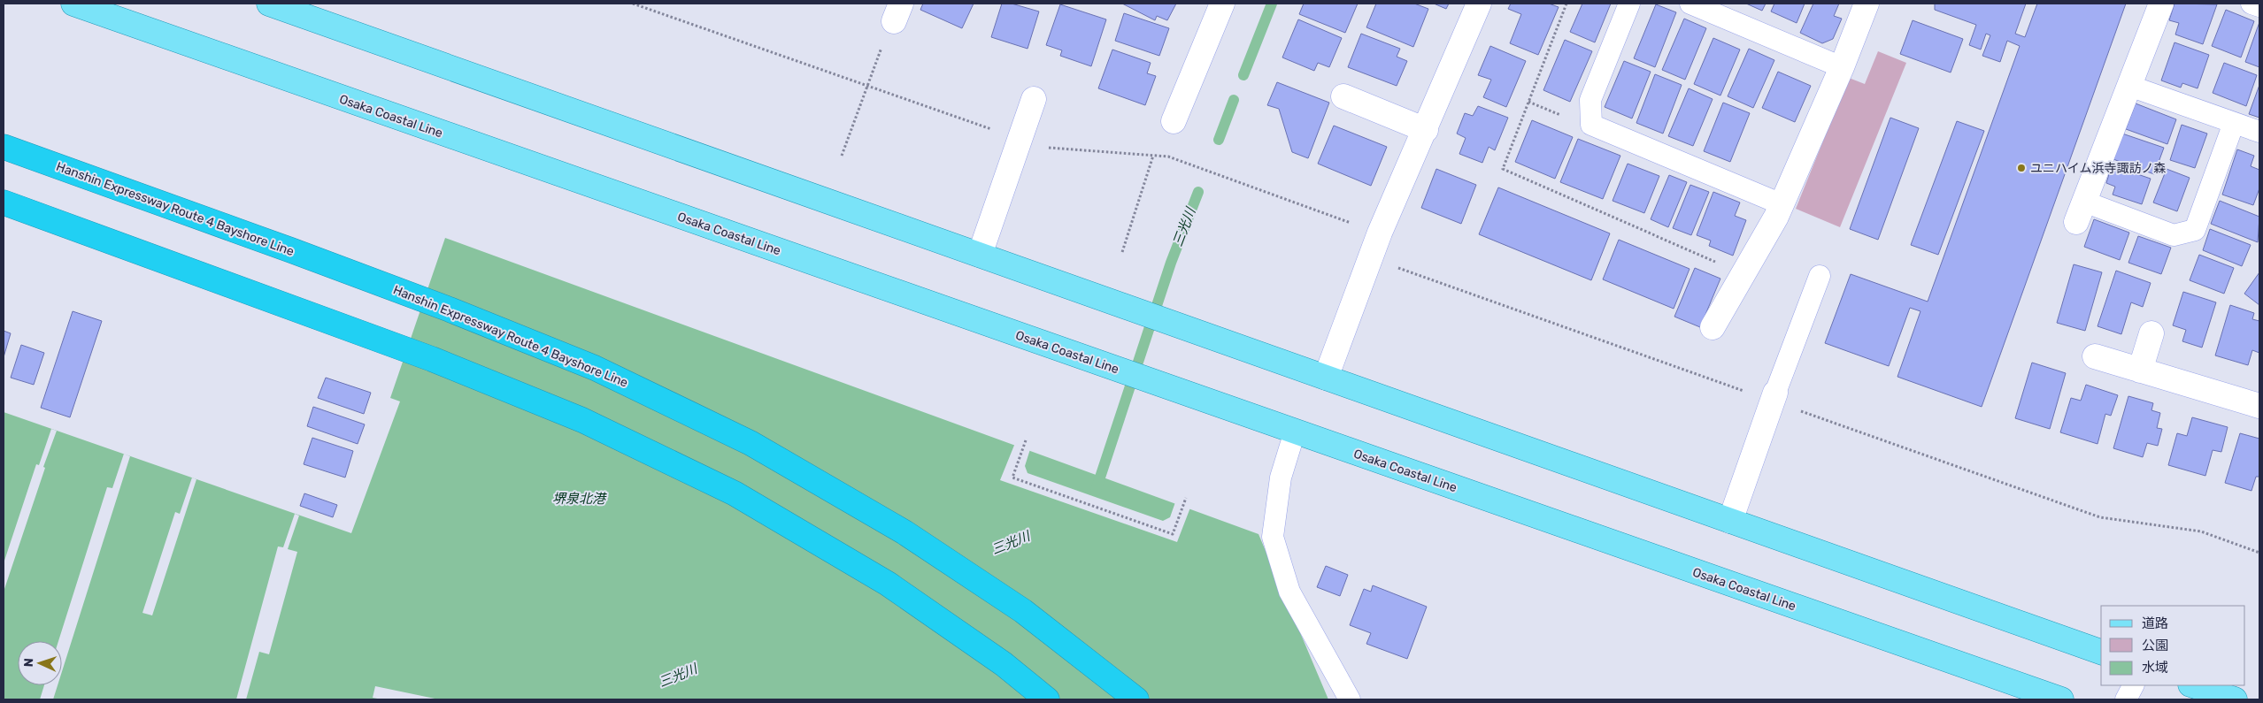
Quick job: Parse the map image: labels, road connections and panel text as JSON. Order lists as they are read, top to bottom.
{
  "streets": {
    "highway": ["Hanshin Expressway Route 4 Bayshore Line"],
    "main road": ["Osaka Coastal Line"]
  },
  "water": ["三光川", "堺泉北港"],
  "places": ["ユニハイム浜寺諏訪ノ森"],
  "legend": ["道路", "公園", "水域"],
  "north": "left"
}
